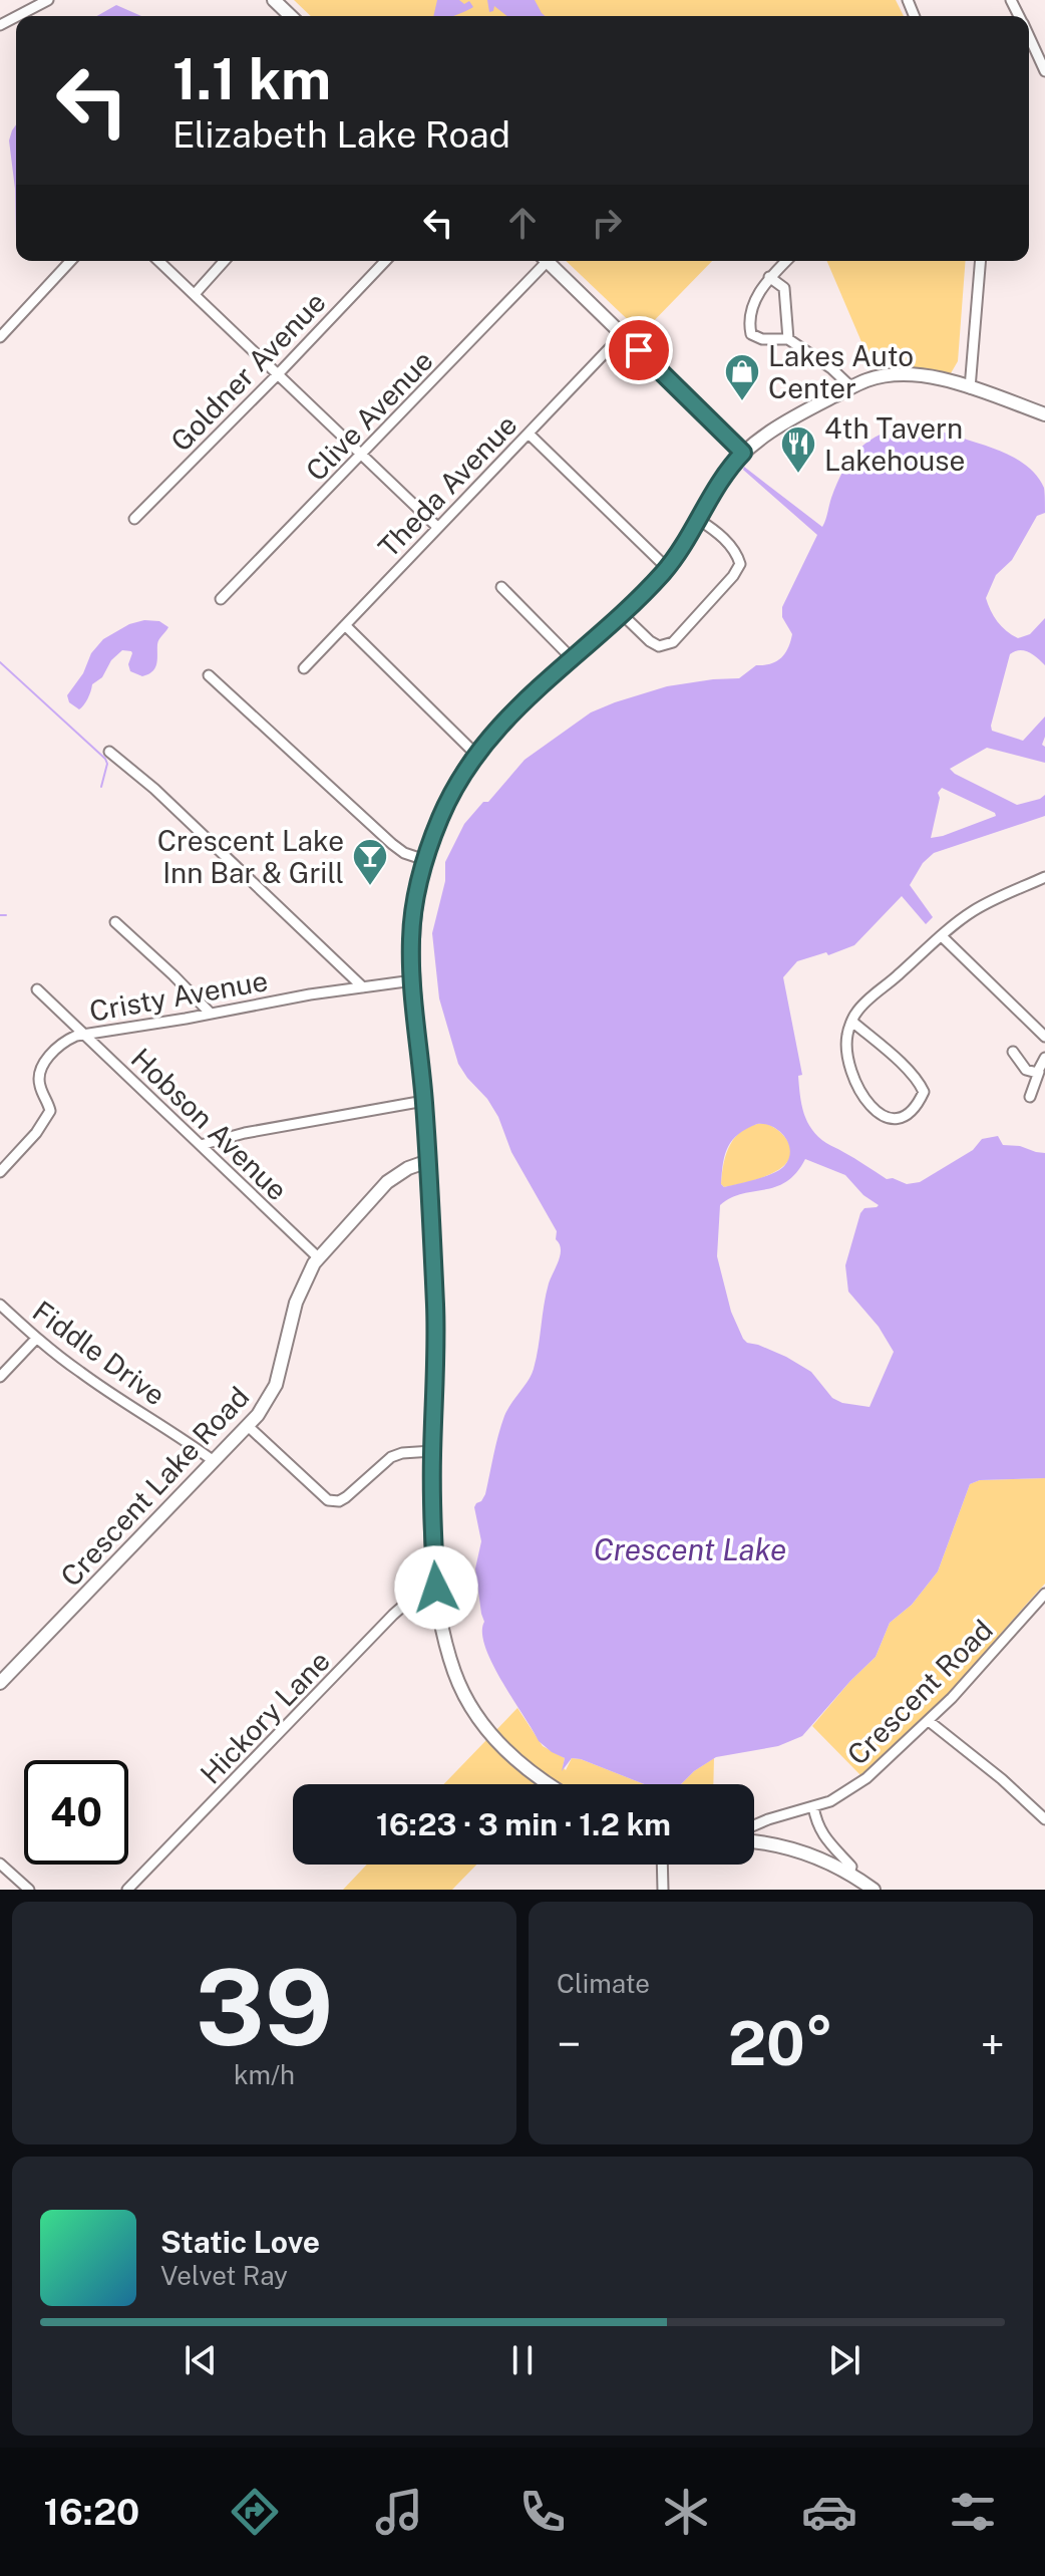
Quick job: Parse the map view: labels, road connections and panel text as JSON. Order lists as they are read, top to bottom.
{
  "streets": {
    "street": [
      "Goldner Avenue",
      "Clive Avenue",
      "Theda Avenue",
      "Cristy Avenue",
      "Hobson Avenue",
      "Fiddle Drive",
      "Crescent Lake Road",
      "Crescent Road",
      "Hickory Lane"
    ]
  },
  "crossings": [
    ["Cristy Avenue", "Hobson Avenue"],
    ["Hobson Avenue", "Crescent Lake Road"],
    ["Fiddle Drive", "Crescent Lake Road"]
  ],
  "water": ["Crescent Lake"],
  "places": {
    "shop": ["Lakes Auto Center"],
    "restaurant": ["4th Tavern Lakehouse"],
    "bar": ["Crescent Lake Inn Bar & Grill"]
  },
  "page": {
    "turn": ["1.1 km", "Elizabeth Lake Road"],
    "limit": "40",
    "trip": "16:23 · 3 min · 1.2 km",
    "tile": [
      ["39", "km/h"],
      "Climate"
    ],
    "heat": ["−", "20°", "+"],
    "song": ["Static Love", "Velvet Ray"],
    "tabs": "16:20"
  }
}
